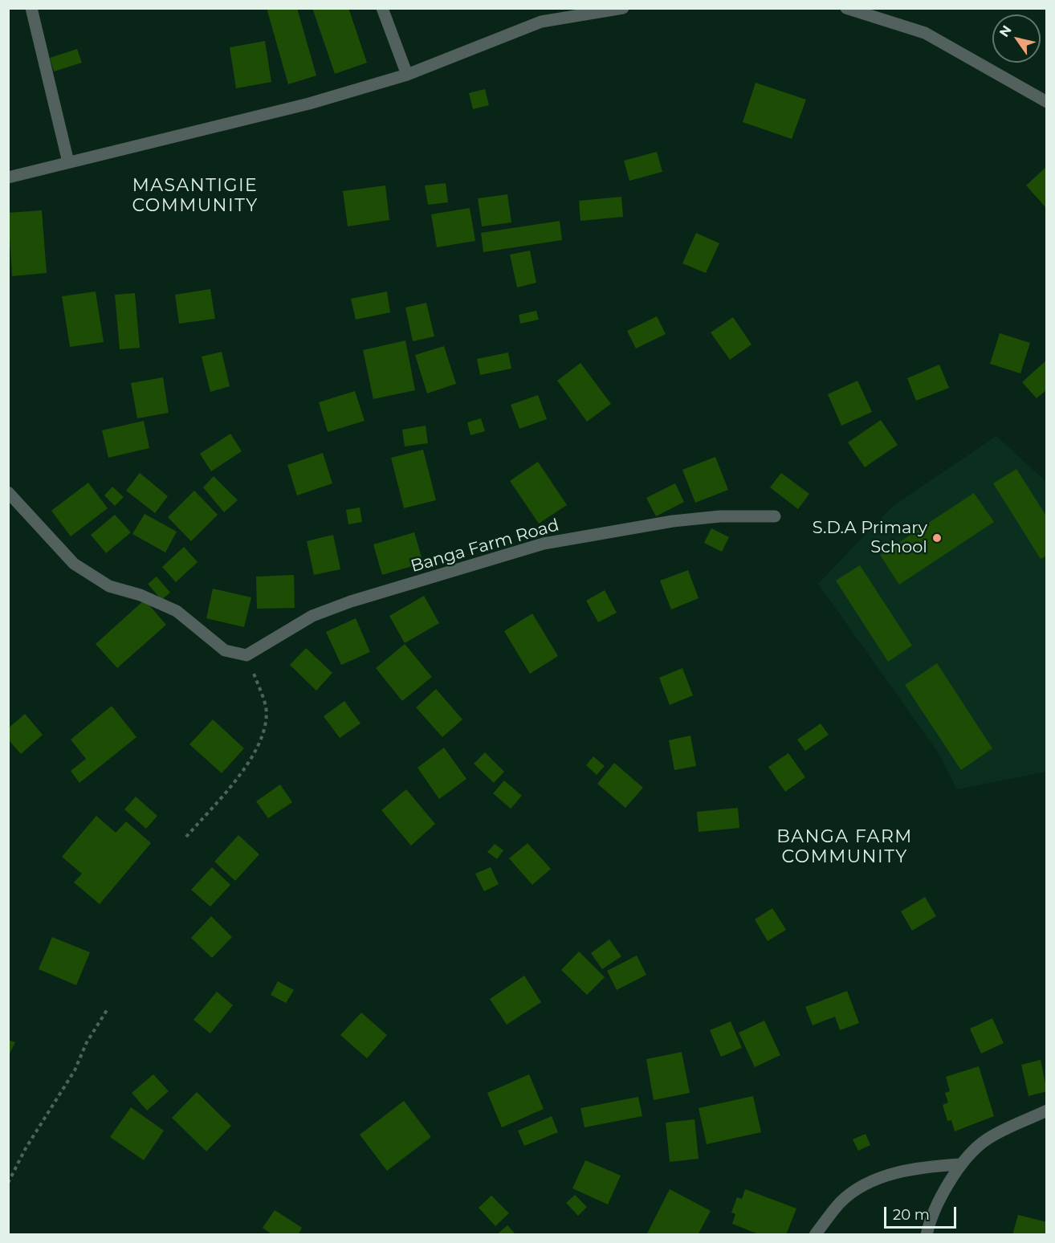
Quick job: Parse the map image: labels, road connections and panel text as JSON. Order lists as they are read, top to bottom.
{
  "streets": {
    "street": ["Banga Farm Road"]
  },
  "districts": ["MASANTIGIE COMMUNITY", "BANGA FARM COMMUNITY"],
  "places": ["S.D.A Primary School"],
  "scale_bar": "20 m",
  "north": "top left"
}
